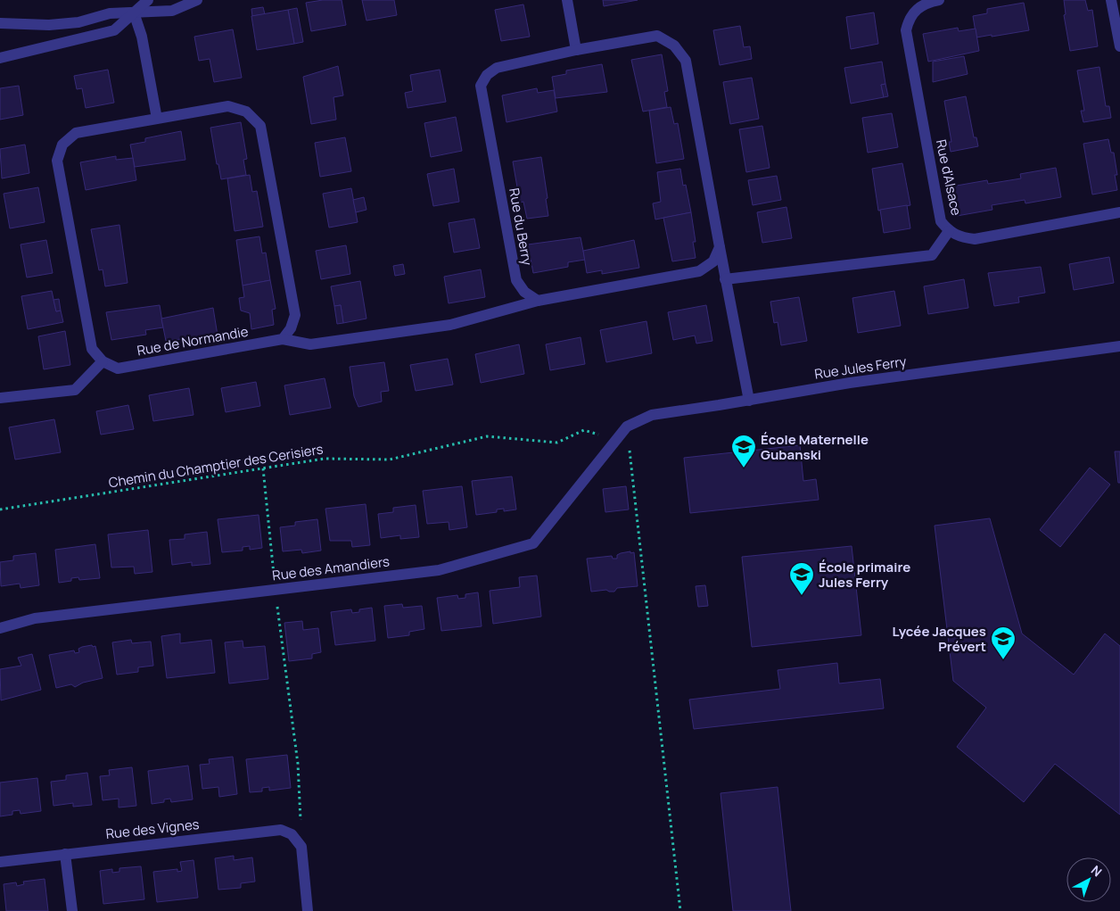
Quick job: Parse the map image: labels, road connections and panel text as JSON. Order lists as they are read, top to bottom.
{
  "streets": {
    "street": [
      "Rue d'Alsace",
      "Rue du Berry",
      "Rue de Normandie",
      "Rue Jules Ferry",
      "Rue des Amandiers",
      "Rue des Vignes"
    ],
    "path": ["Chemin du Champtier des Cerisiers"]
  },
  "crossings": [
    ["Rue du Berry", "Rue Jules Ferry"],
    ["Rue Jules Ferry", "Chemin du Champtier des Cerisiers"],
    ["Rue Jules Ferry", "Rue des Amandiers"],
    ["Chemin du Champtier des Cerisiers", "Rue des Amandiers"]
  ],
  "places": {
    "school or university": ["École Maternelle Gubanski", "École primaire Jules Ferry", "Lycée Jacques Prévert"]
  },
  "north": "top right"
}
